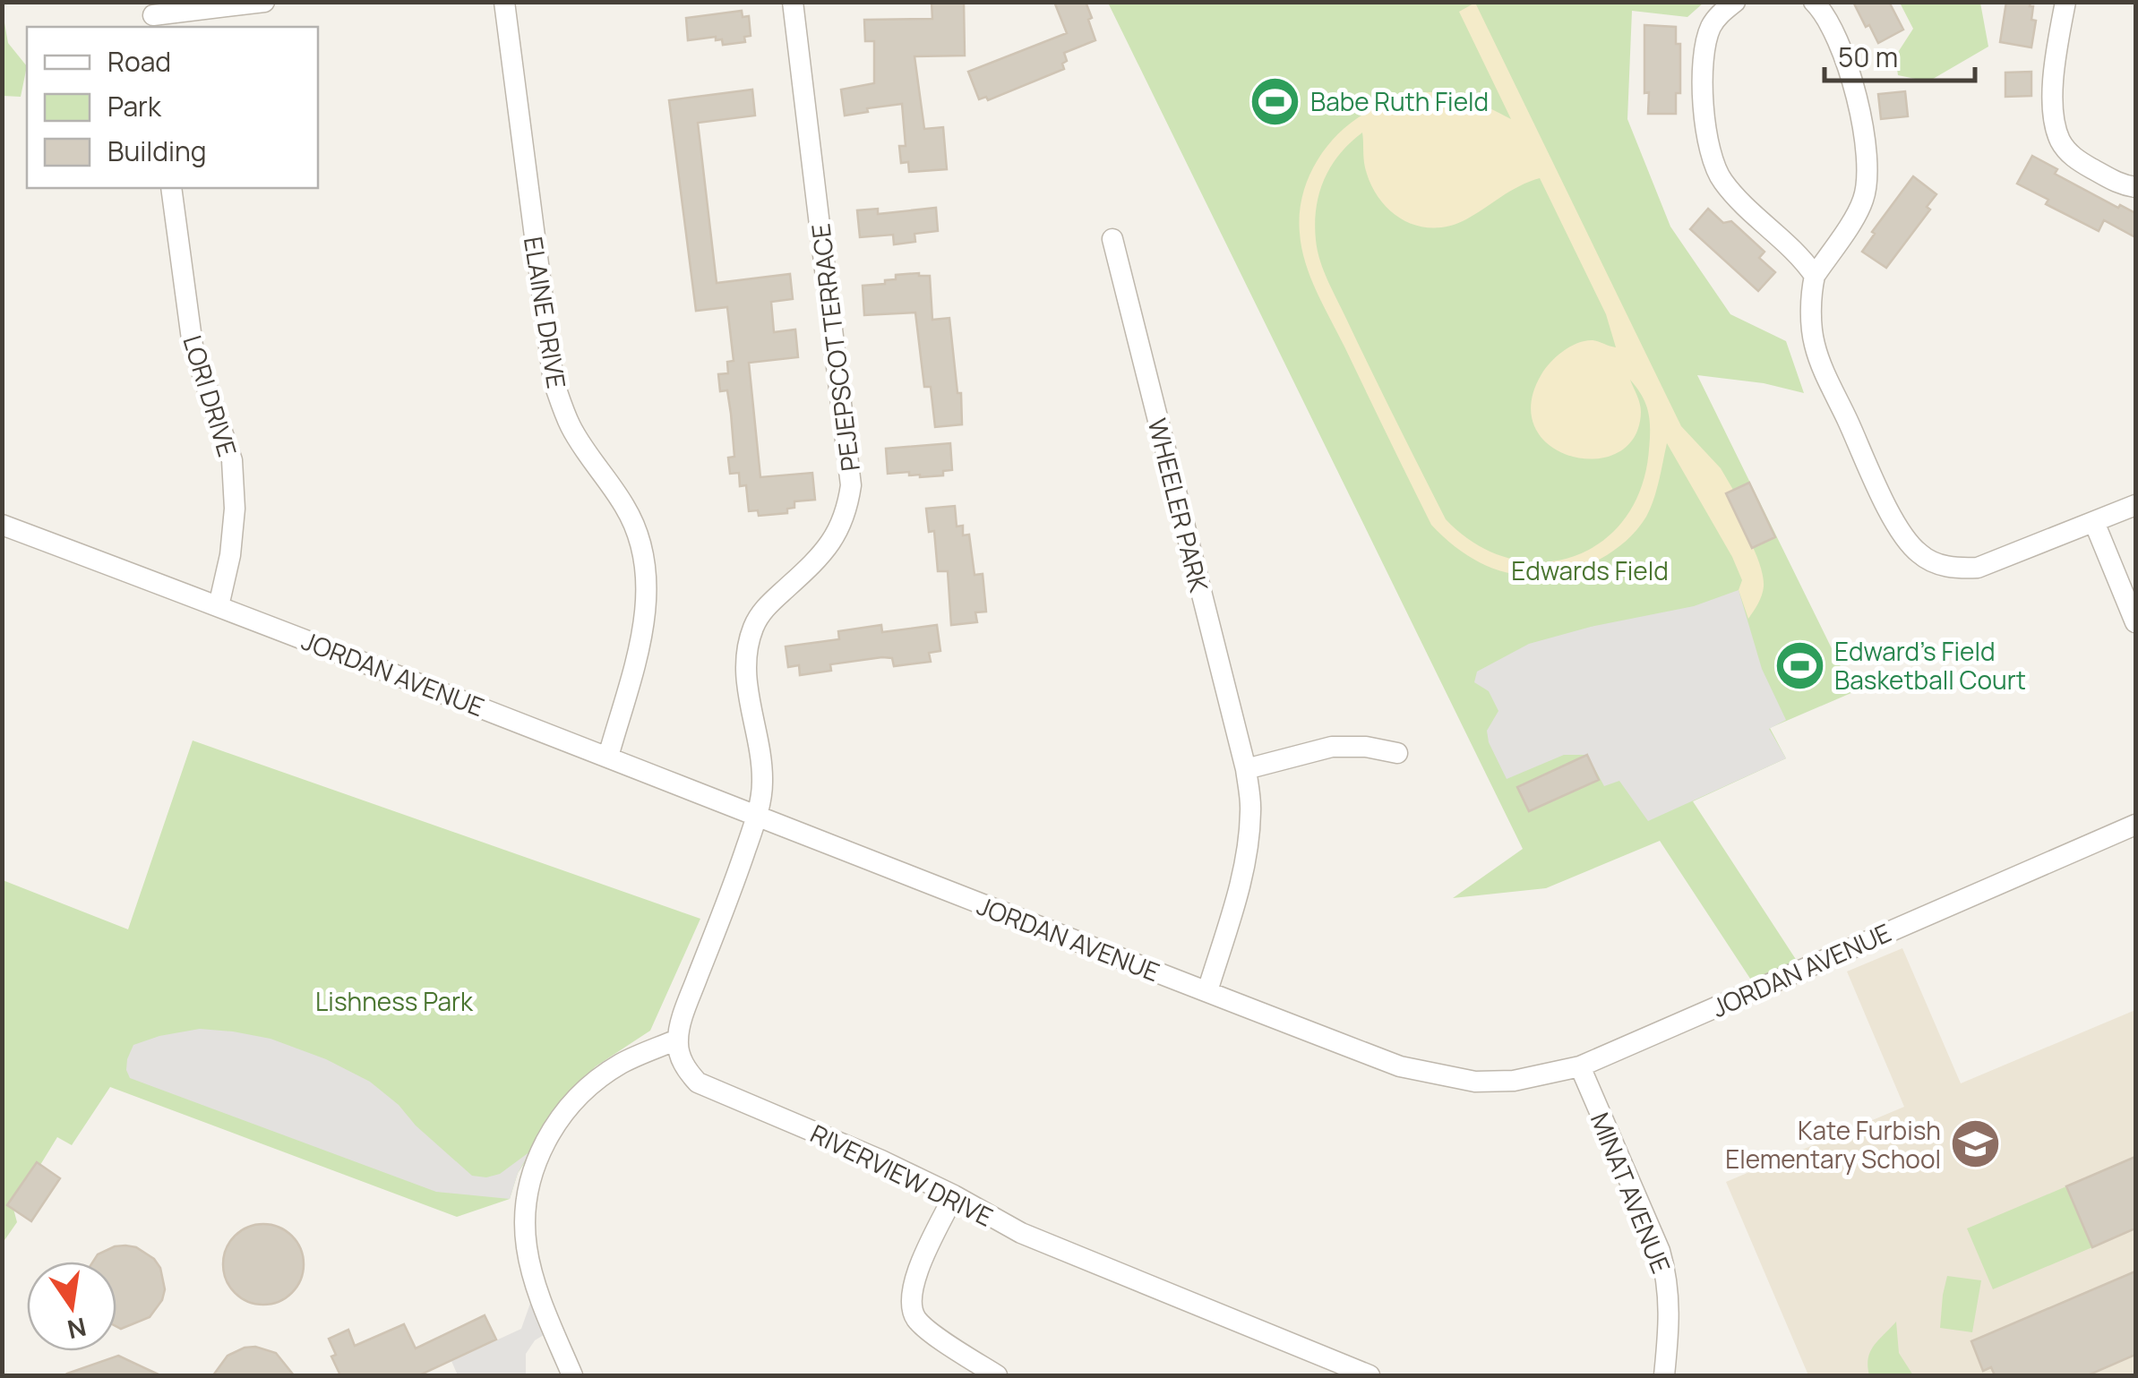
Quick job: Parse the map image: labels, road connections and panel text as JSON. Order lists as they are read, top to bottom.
{
  "streets": {
    "street": [
      "ELAINE DRIVE",
      "PEJEPSCOT TERRACE",
      "LORI DRIVE",
      "WHEELER PARK",
      "JORDAN AVENUE",
      "RIVERVIEW DRIVE",
      "MINAT AVENUE"
    ]
  },
  "crossings": [
    ["ELAINE DRIVE", "JORDAN AVENUE"],
    ["PEJEPSCOT TERRACE", "JORDAN AVENUE"],
    ["LORI DRIVE", "JORDAN AVENUE"],
    ["WHEELER PARK", "JORDAN AVENUE"],
    ["JORDAN AVENUE", "MINAT AVENUE"]
  ],
  "parks": ["Edwards Field", "Lishness Park"],
  "places": {
    "sports": ["Babe Ruth Field", "Edward's Field Basketball Court"],
    "school or university": ["Kate Furbish Elementary School"]
  },
  "legend": ["Road", "Park", "Building"],
  "scale_bar": "50 m",
  "north": "bottom"
}
